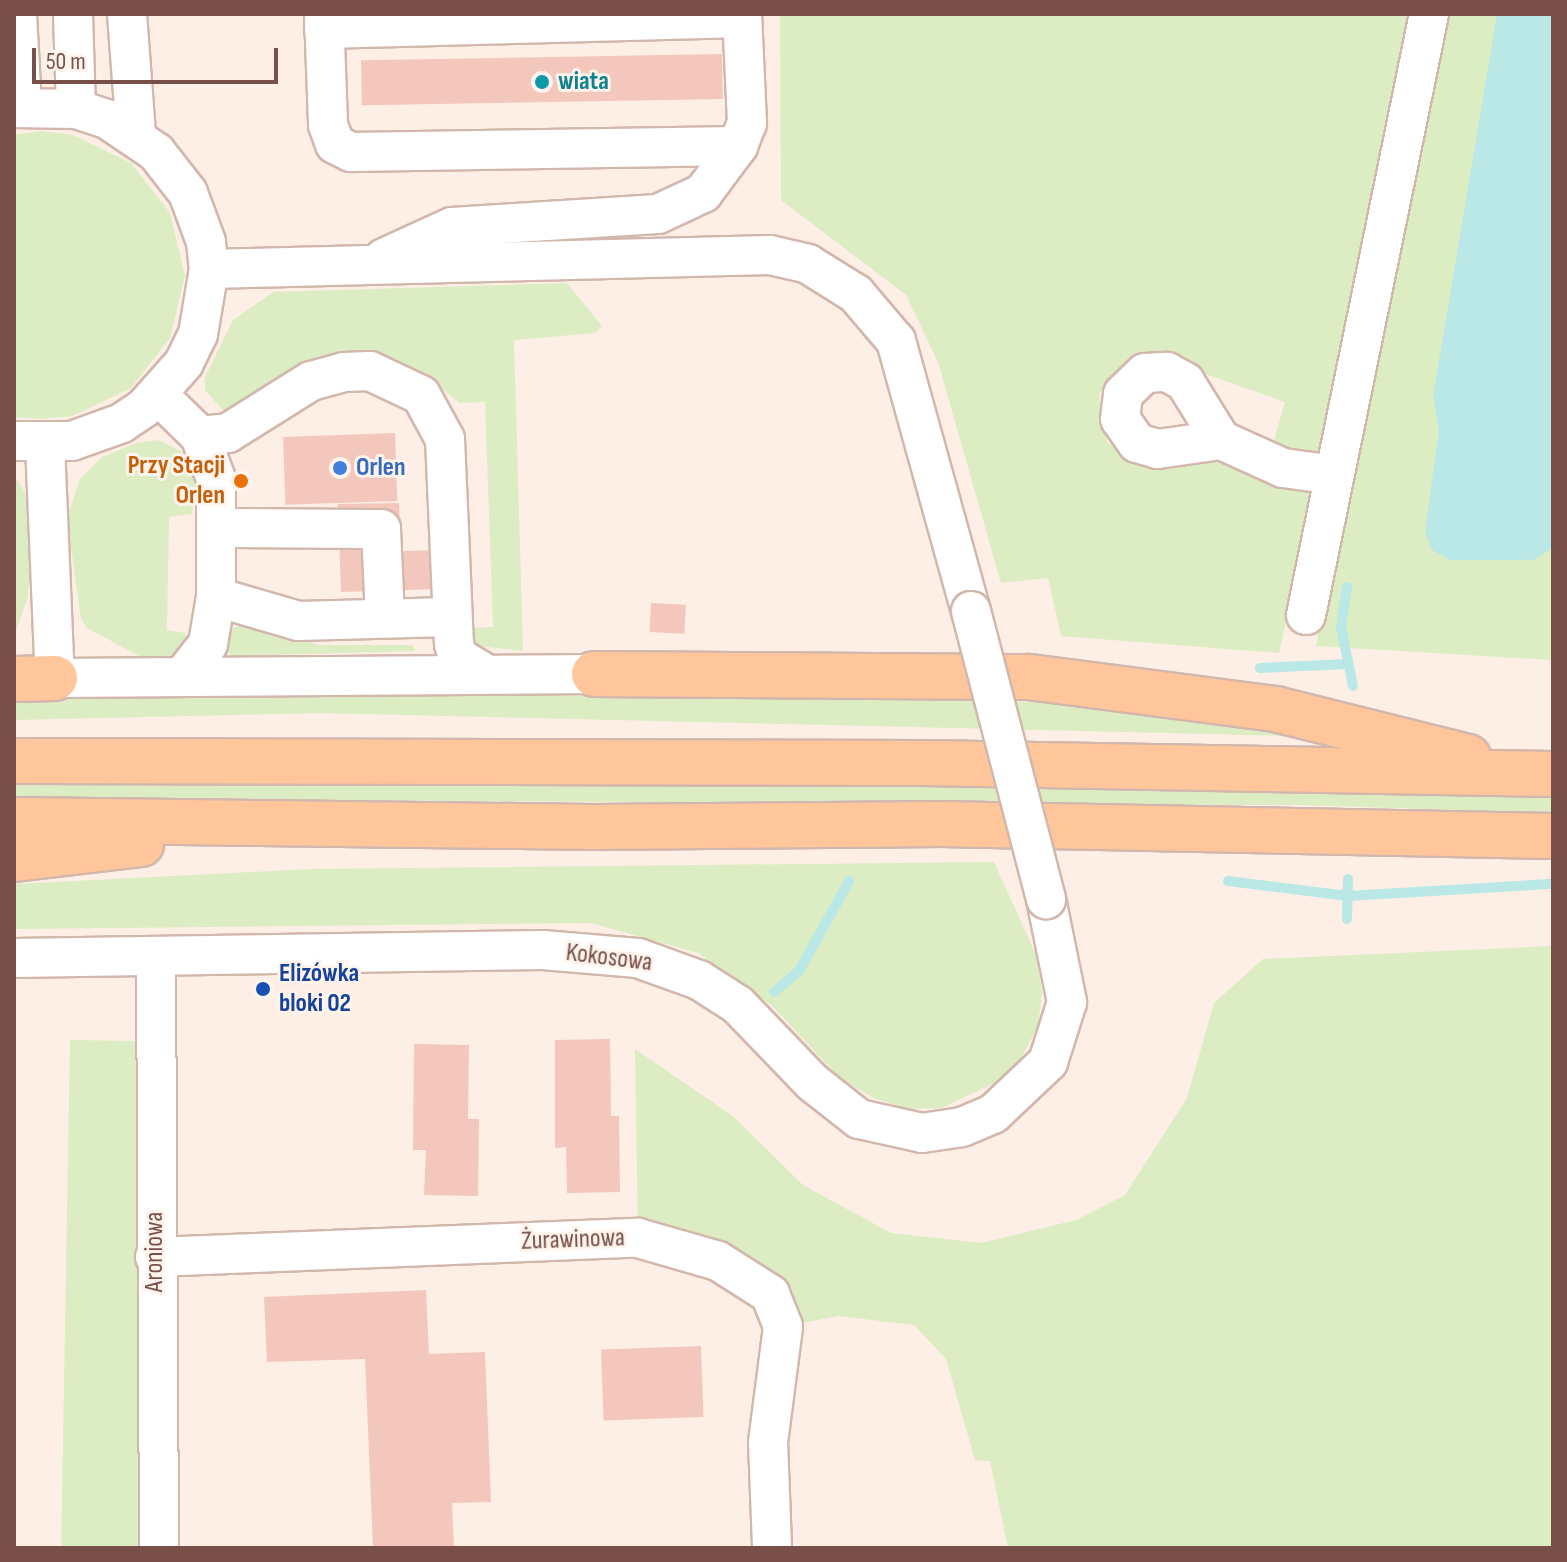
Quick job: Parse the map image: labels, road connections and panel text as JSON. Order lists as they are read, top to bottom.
{
  "streets": {
    "street": ["Kokosowa", "Żurawinowa", "Aroniowa"]
  },
  "crossings": [
    ["Kokosowa", "Aroniowa"],
    ["Żurawinowa", "Aroniowa"]
  ],
  "places": [
    "wiata",
    "Orlen",
    "Przy Stacji Orlen",
    "Elizówka bloki 02"
  ],
  "scale_bar": "50 m"
}
